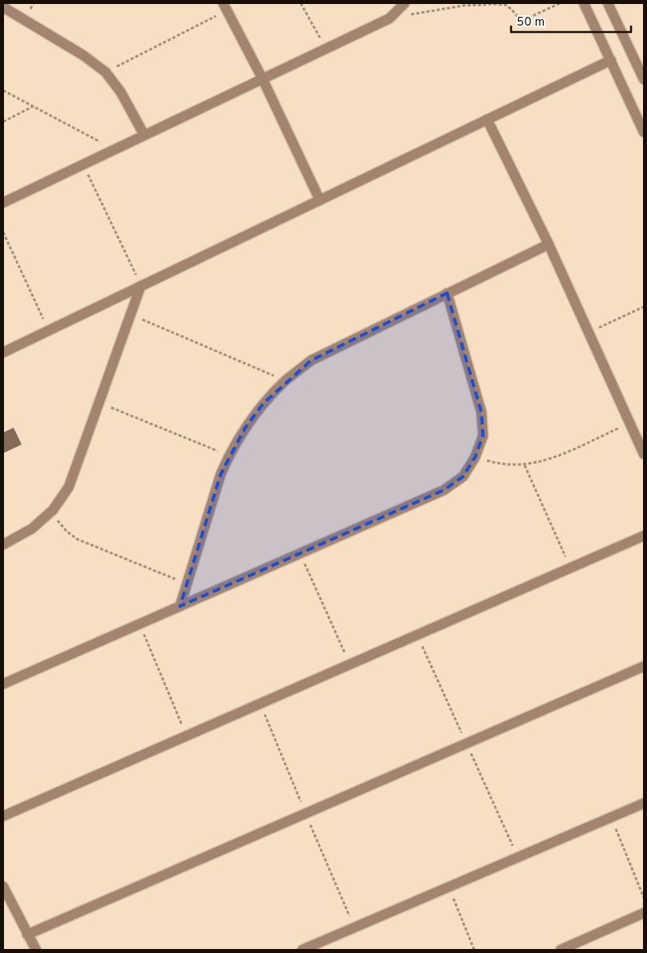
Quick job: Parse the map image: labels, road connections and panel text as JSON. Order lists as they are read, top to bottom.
{
  "scale_bar": "50 m"
}
